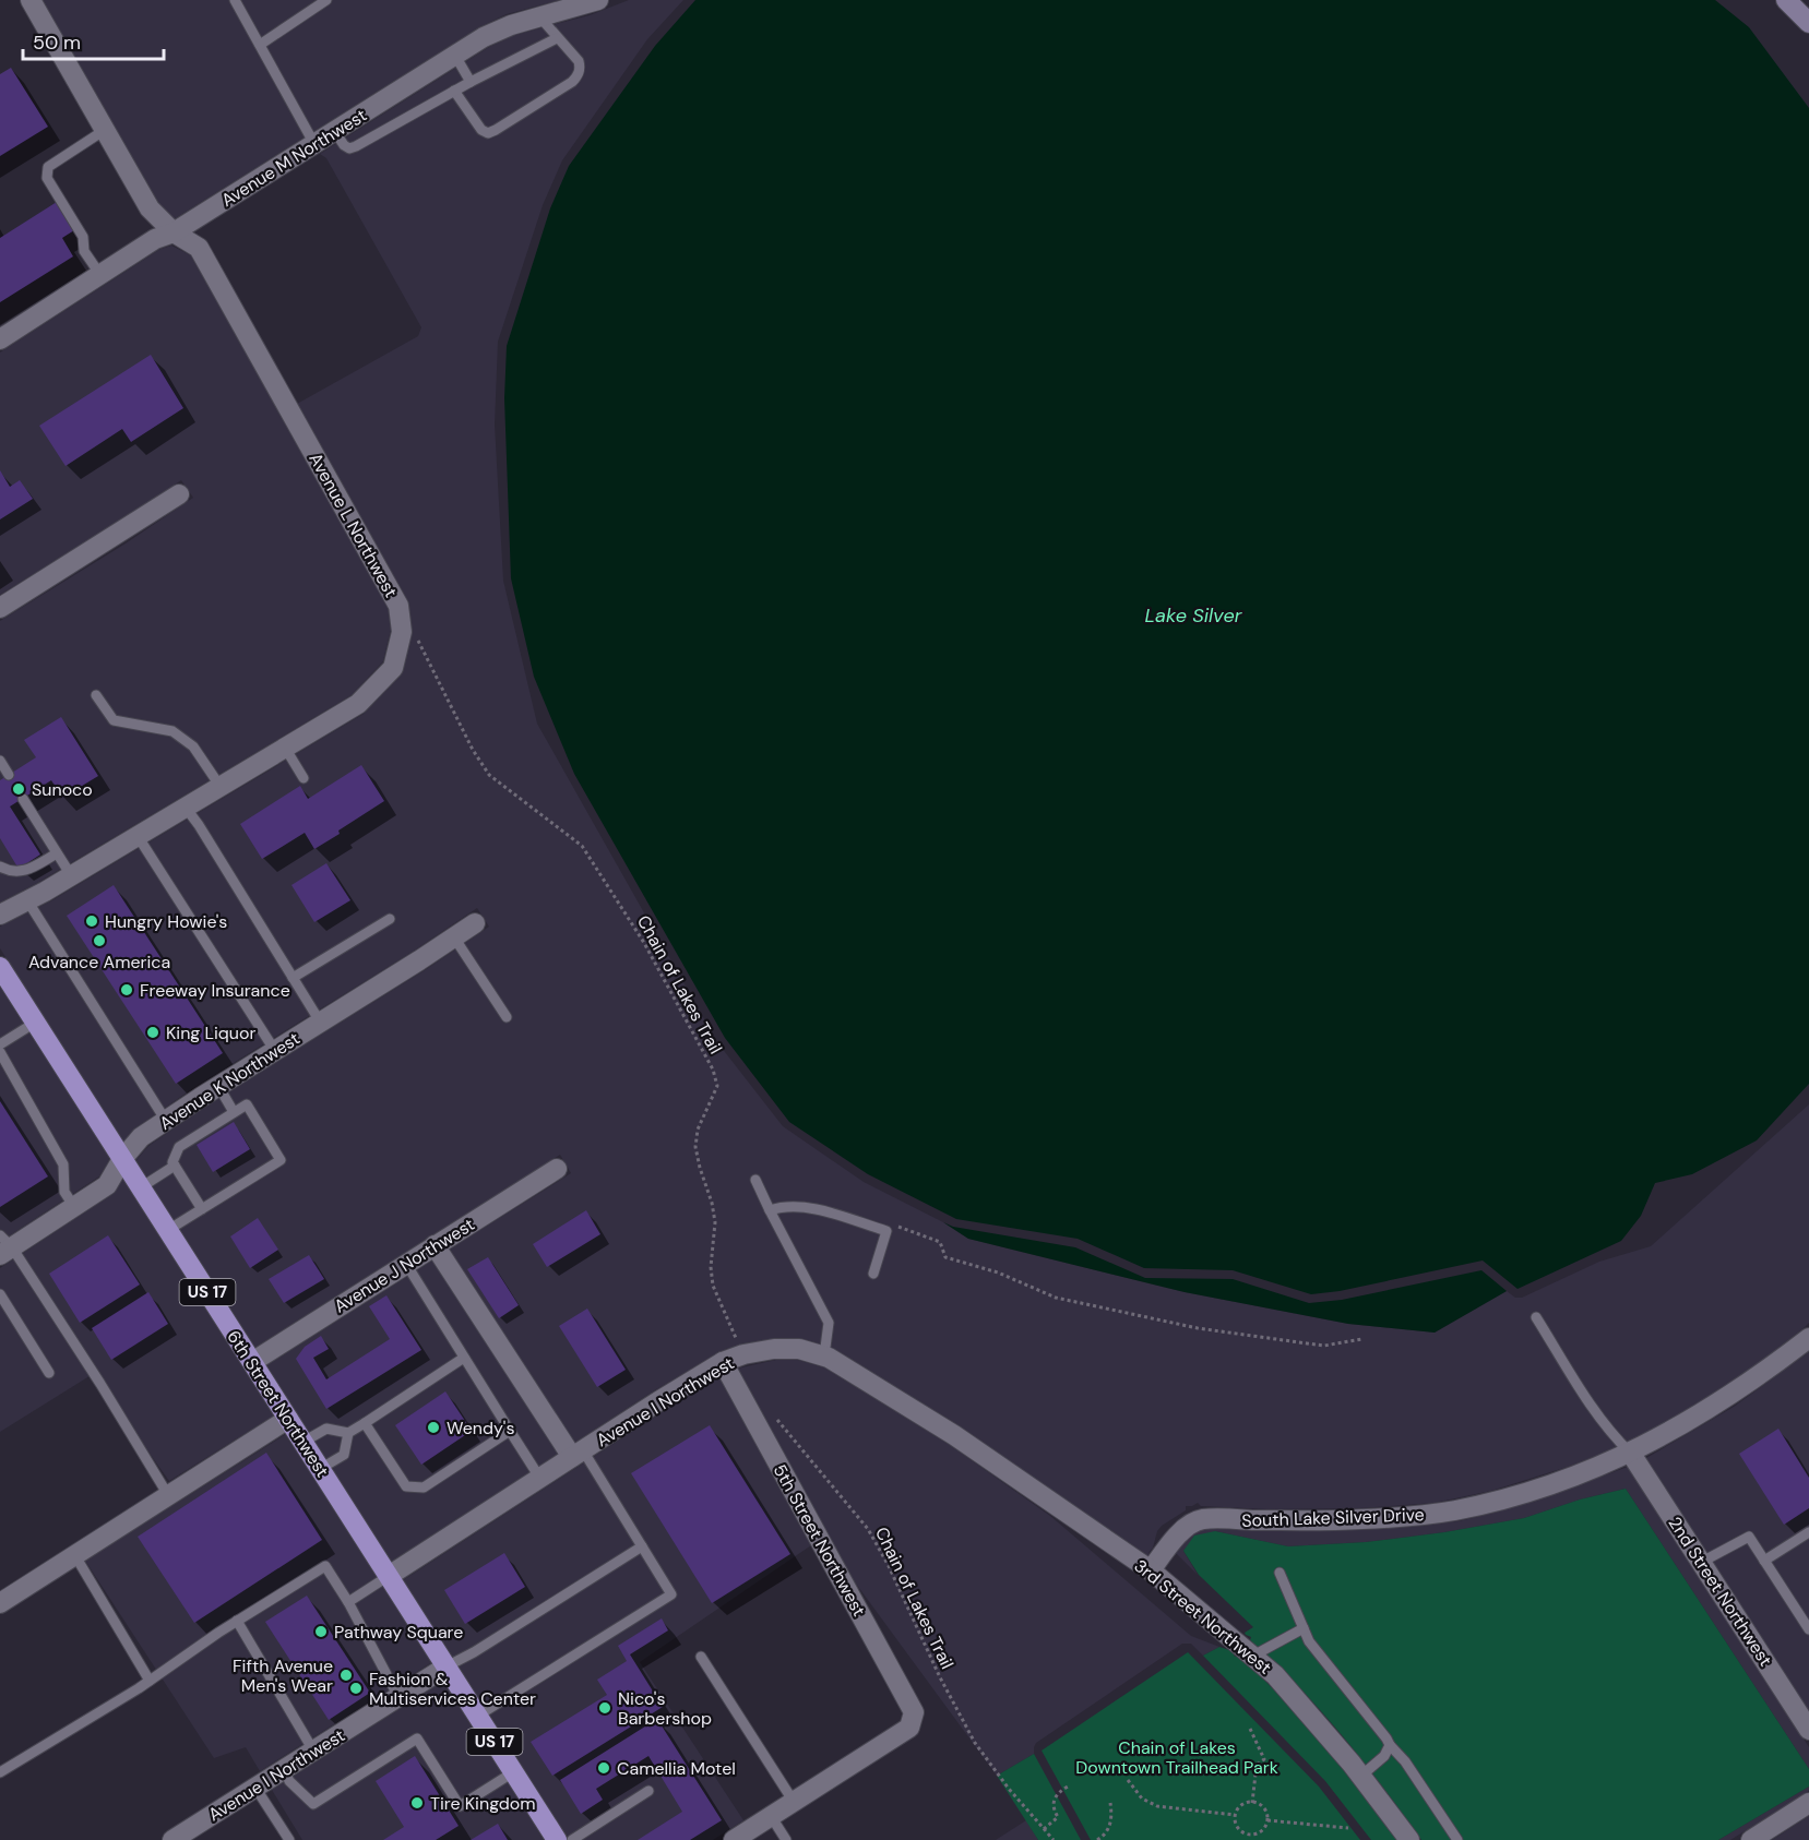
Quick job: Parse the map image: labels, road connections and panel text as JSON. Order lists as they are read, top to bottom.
{
  "streets": {
    "highway": ["US 17", "6th Street Northwest"],
    "street": [
      "Avenue M Northwest",
      "Avenue L Northwest",
      "Avenue K Northwest",
      "Avenue J Northwest",
      "Avenue I Northwest",
      "South Lake Silver Drive",
      "5th Street Northwest",
      "2nd Street Northwest",
      "3rd Street Northwest"
    ],
    "path": ["Chain of Lakes Trail"]
  },
  "crossings": [
    ["Avenue M Northwest", "Avenue L Northwest"],
    ["Avenue L Northwest", "Chain of Lakes Trail"],
    ["Chain of Lakes Trail", "Avenue I Northwest"],
    ["Avenue K Northwest", "6th Street Northwest"],
    ["Avenue J Northwest", "6th Street Northwest"],
    ["Avenue I Northwest", "6th Street Northwest"],
    ["Avenue I Northwest", "5th Street Northwest"],
    ["Avenue I Northwest", "3rd Street Northwest"],
    ["South Lake Silver Drive", "2nd Street Northwest"],
    ["South Lake Silver Drive", "3rd Street Northwest"]
  ],
  "water": ["Lake Silver"],
  "parks": ["Chain of Lakes Downtown Trailhead Park"],
  "places": [
    "Sunoco",
    "Hungry Howie's",
    "Advance America",
    "Freeway Insurance",
    "King Liquor",
    "Wendy's",
    "Pathway Square",
    "Fifth Avenue Men's Wear",
    "Fashion & Multiservices Center",
    "Nico's Barbershop",
    "Camellia Motel",
    "Tire Kingdom"
  ],
  "scale_bar": "50 m"
}
